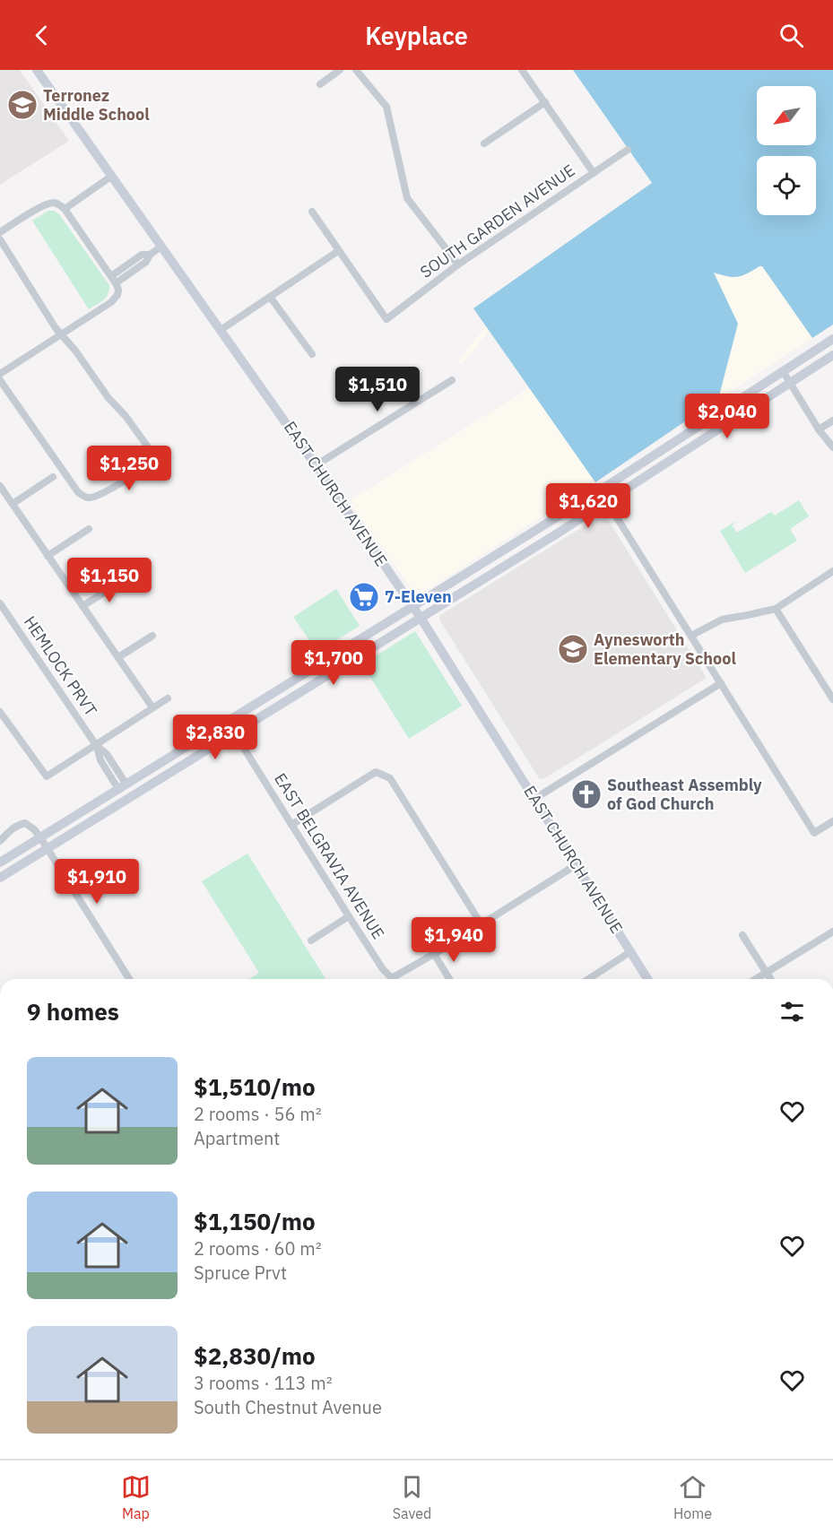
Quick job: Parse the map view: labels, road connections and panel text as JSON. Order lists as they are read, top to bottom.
{
  "streets": {
    "main road": ["EAST CHURCH AVENUE"],
    "street": ["SOUTH GARDEN AVENUE", "HEMLOCK PRVT", "EAST BELGRAVIA AVENUE"]
  },
  "places": {
    "school or university": ["Terronez Middle School", "Aynesworth Elementary School"],
    "supermarket": ["7-Eleven"],
    "church": ["Southeast Assembly of God Church"]
  },
  "north": "bottom left",
  "page": {
    "header": "Keyplace",
    "price": [
      "$1,510",
      "$2,040",
      "$1,250",
      "$1,620",
      "$1,150",
      "$1,700",
      "$2,830",
      "$1,910",
      "$1,940"
    ],
    "heading": "9 homes",
    "list": [
      {
        "name": "$1,510/mo",
        "note": "2 rooms · 56 m² · Apartment"
      },
      {
        "name": "$1,150/mo",
        "note": "2 rooms · 60 m² · Spruce Prvt"
      },
      {
        "name": "$2,830/mo",
        "note": "3 rooms · 113 m² · South Chestnut Avenue"
      }
    ],
    "tabs": ["Map", "Saved", "Home"]
  }
}
